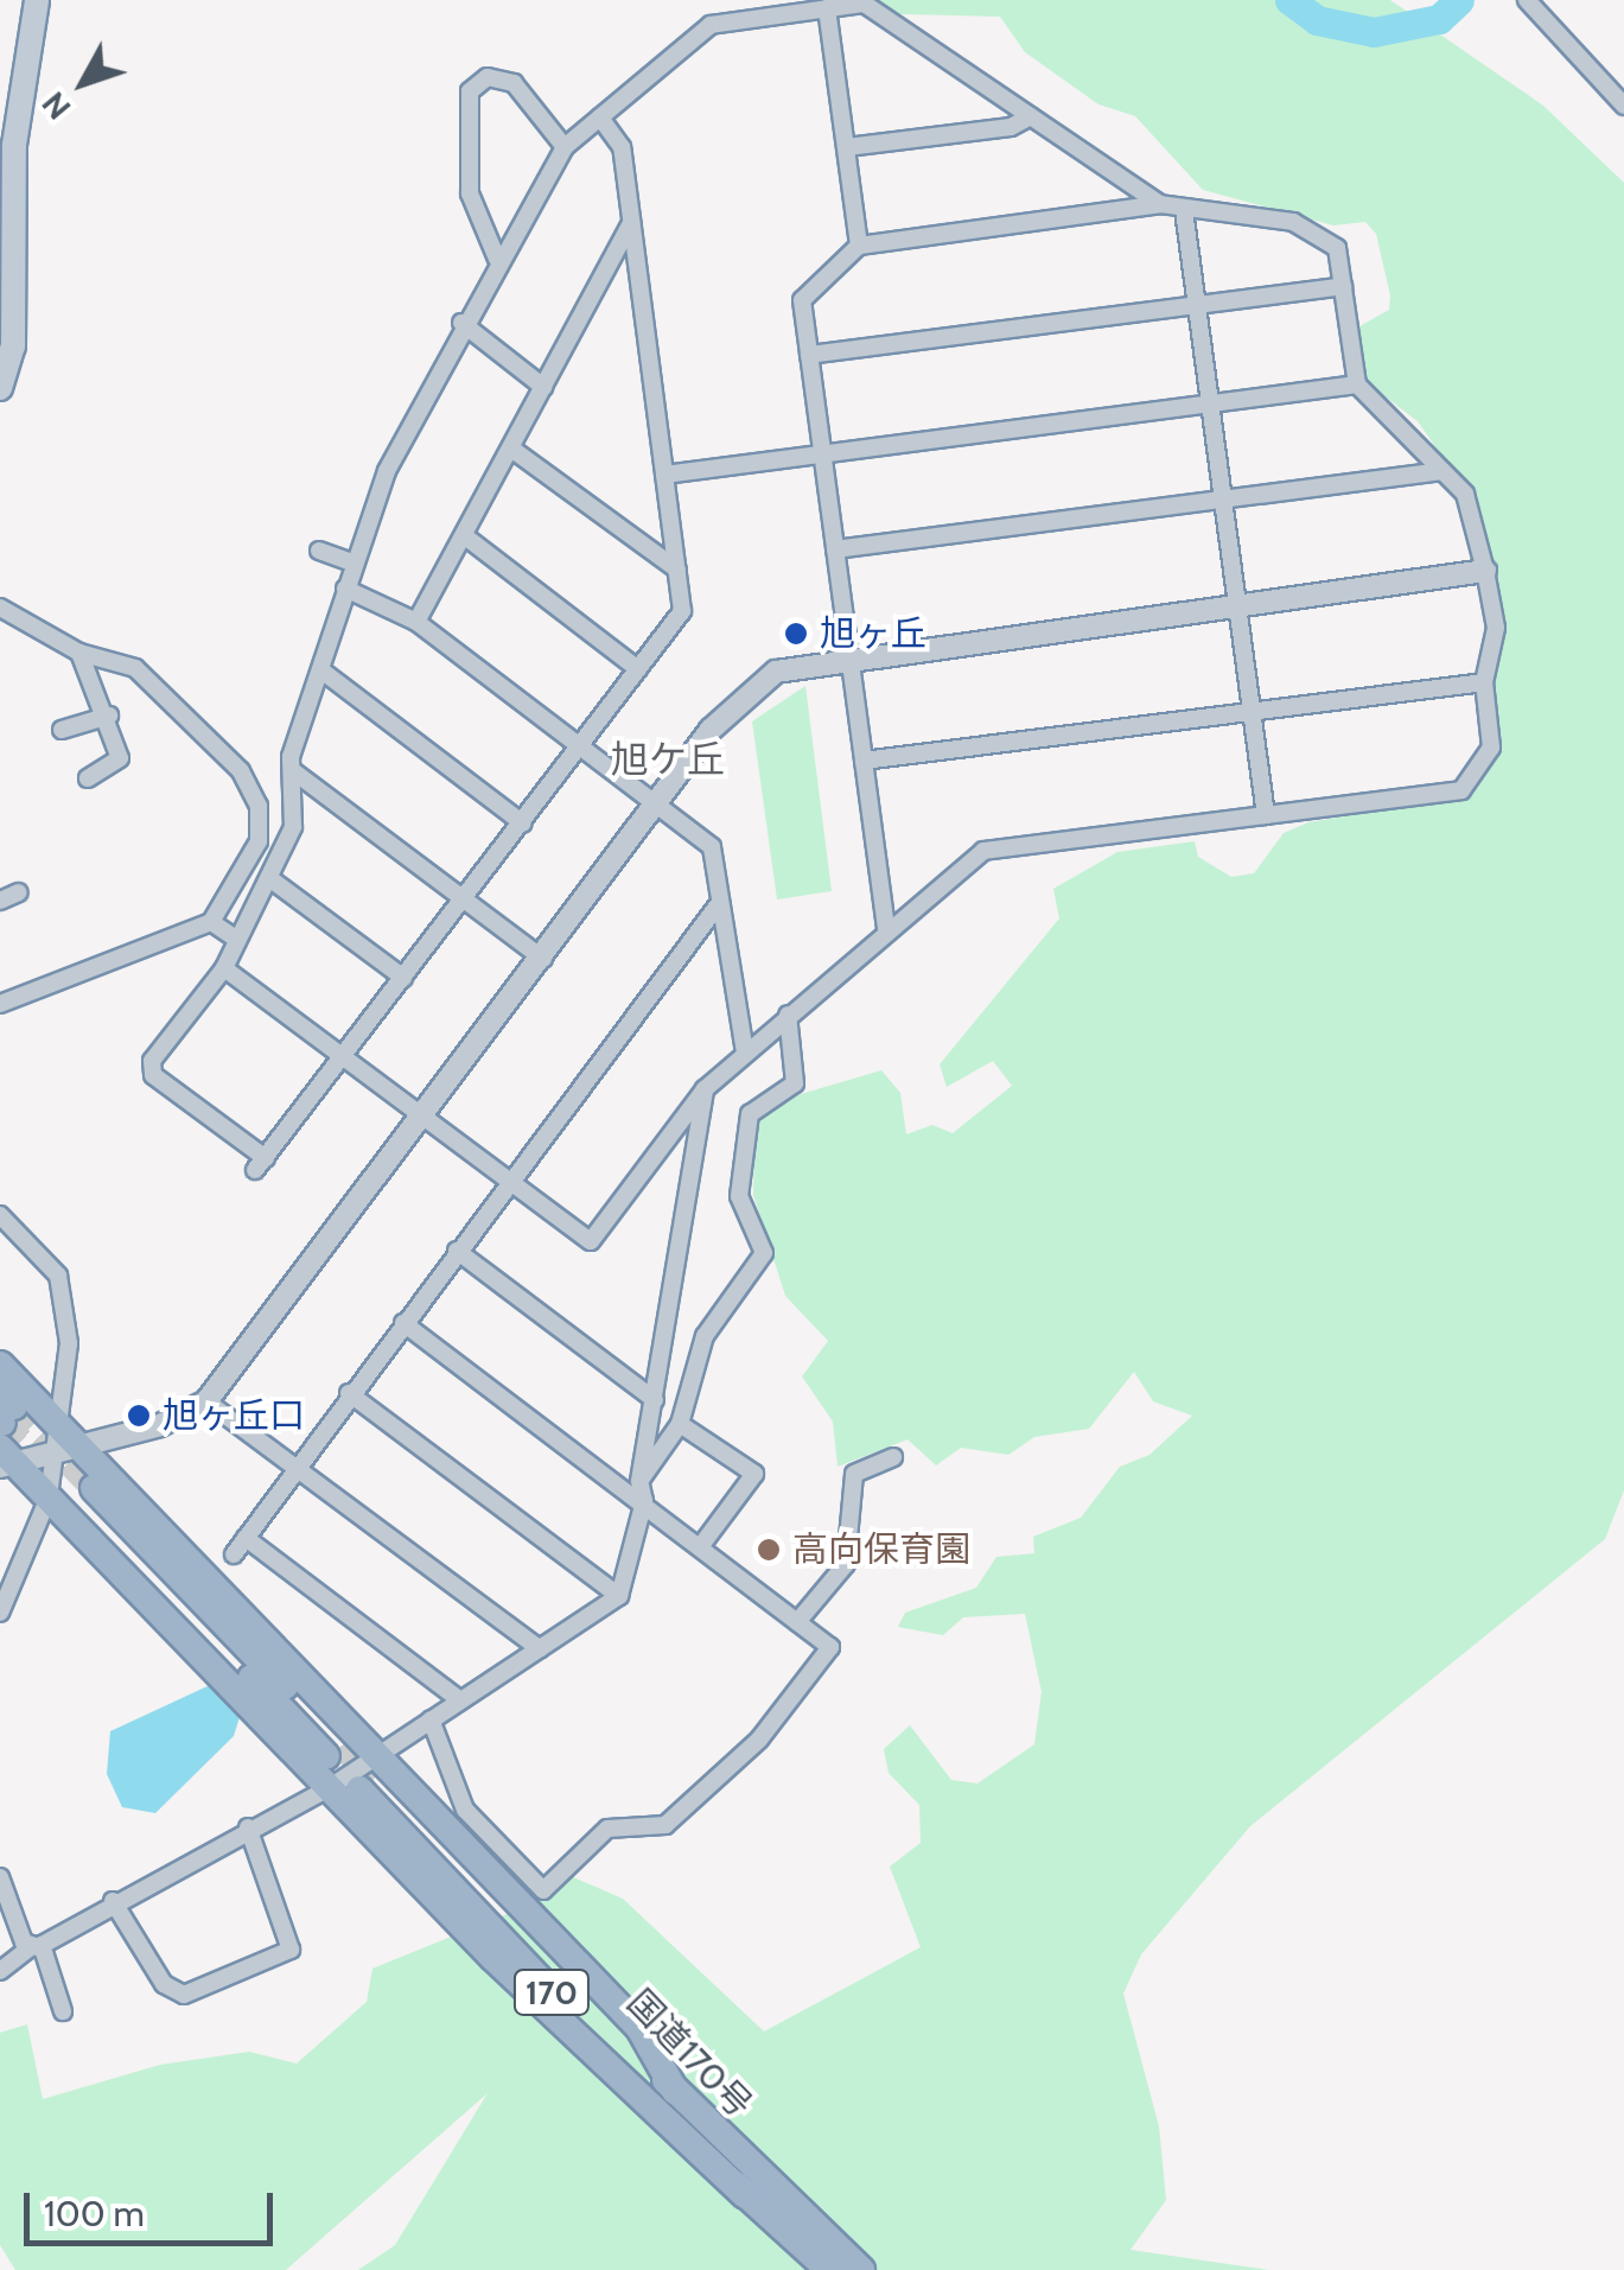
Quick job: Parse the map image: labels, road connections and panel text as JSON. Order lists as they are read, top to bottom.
{
  "streets": {
    "highway": ["170", "国道170号"]
  },
  "districts": ["旭ケ丘"],
  "places": ["旭ヶ丘", "旭ヶ丘口", "高向保育園"],
  "scale_bar": "100 m",
  "north": "bottom left"
}
